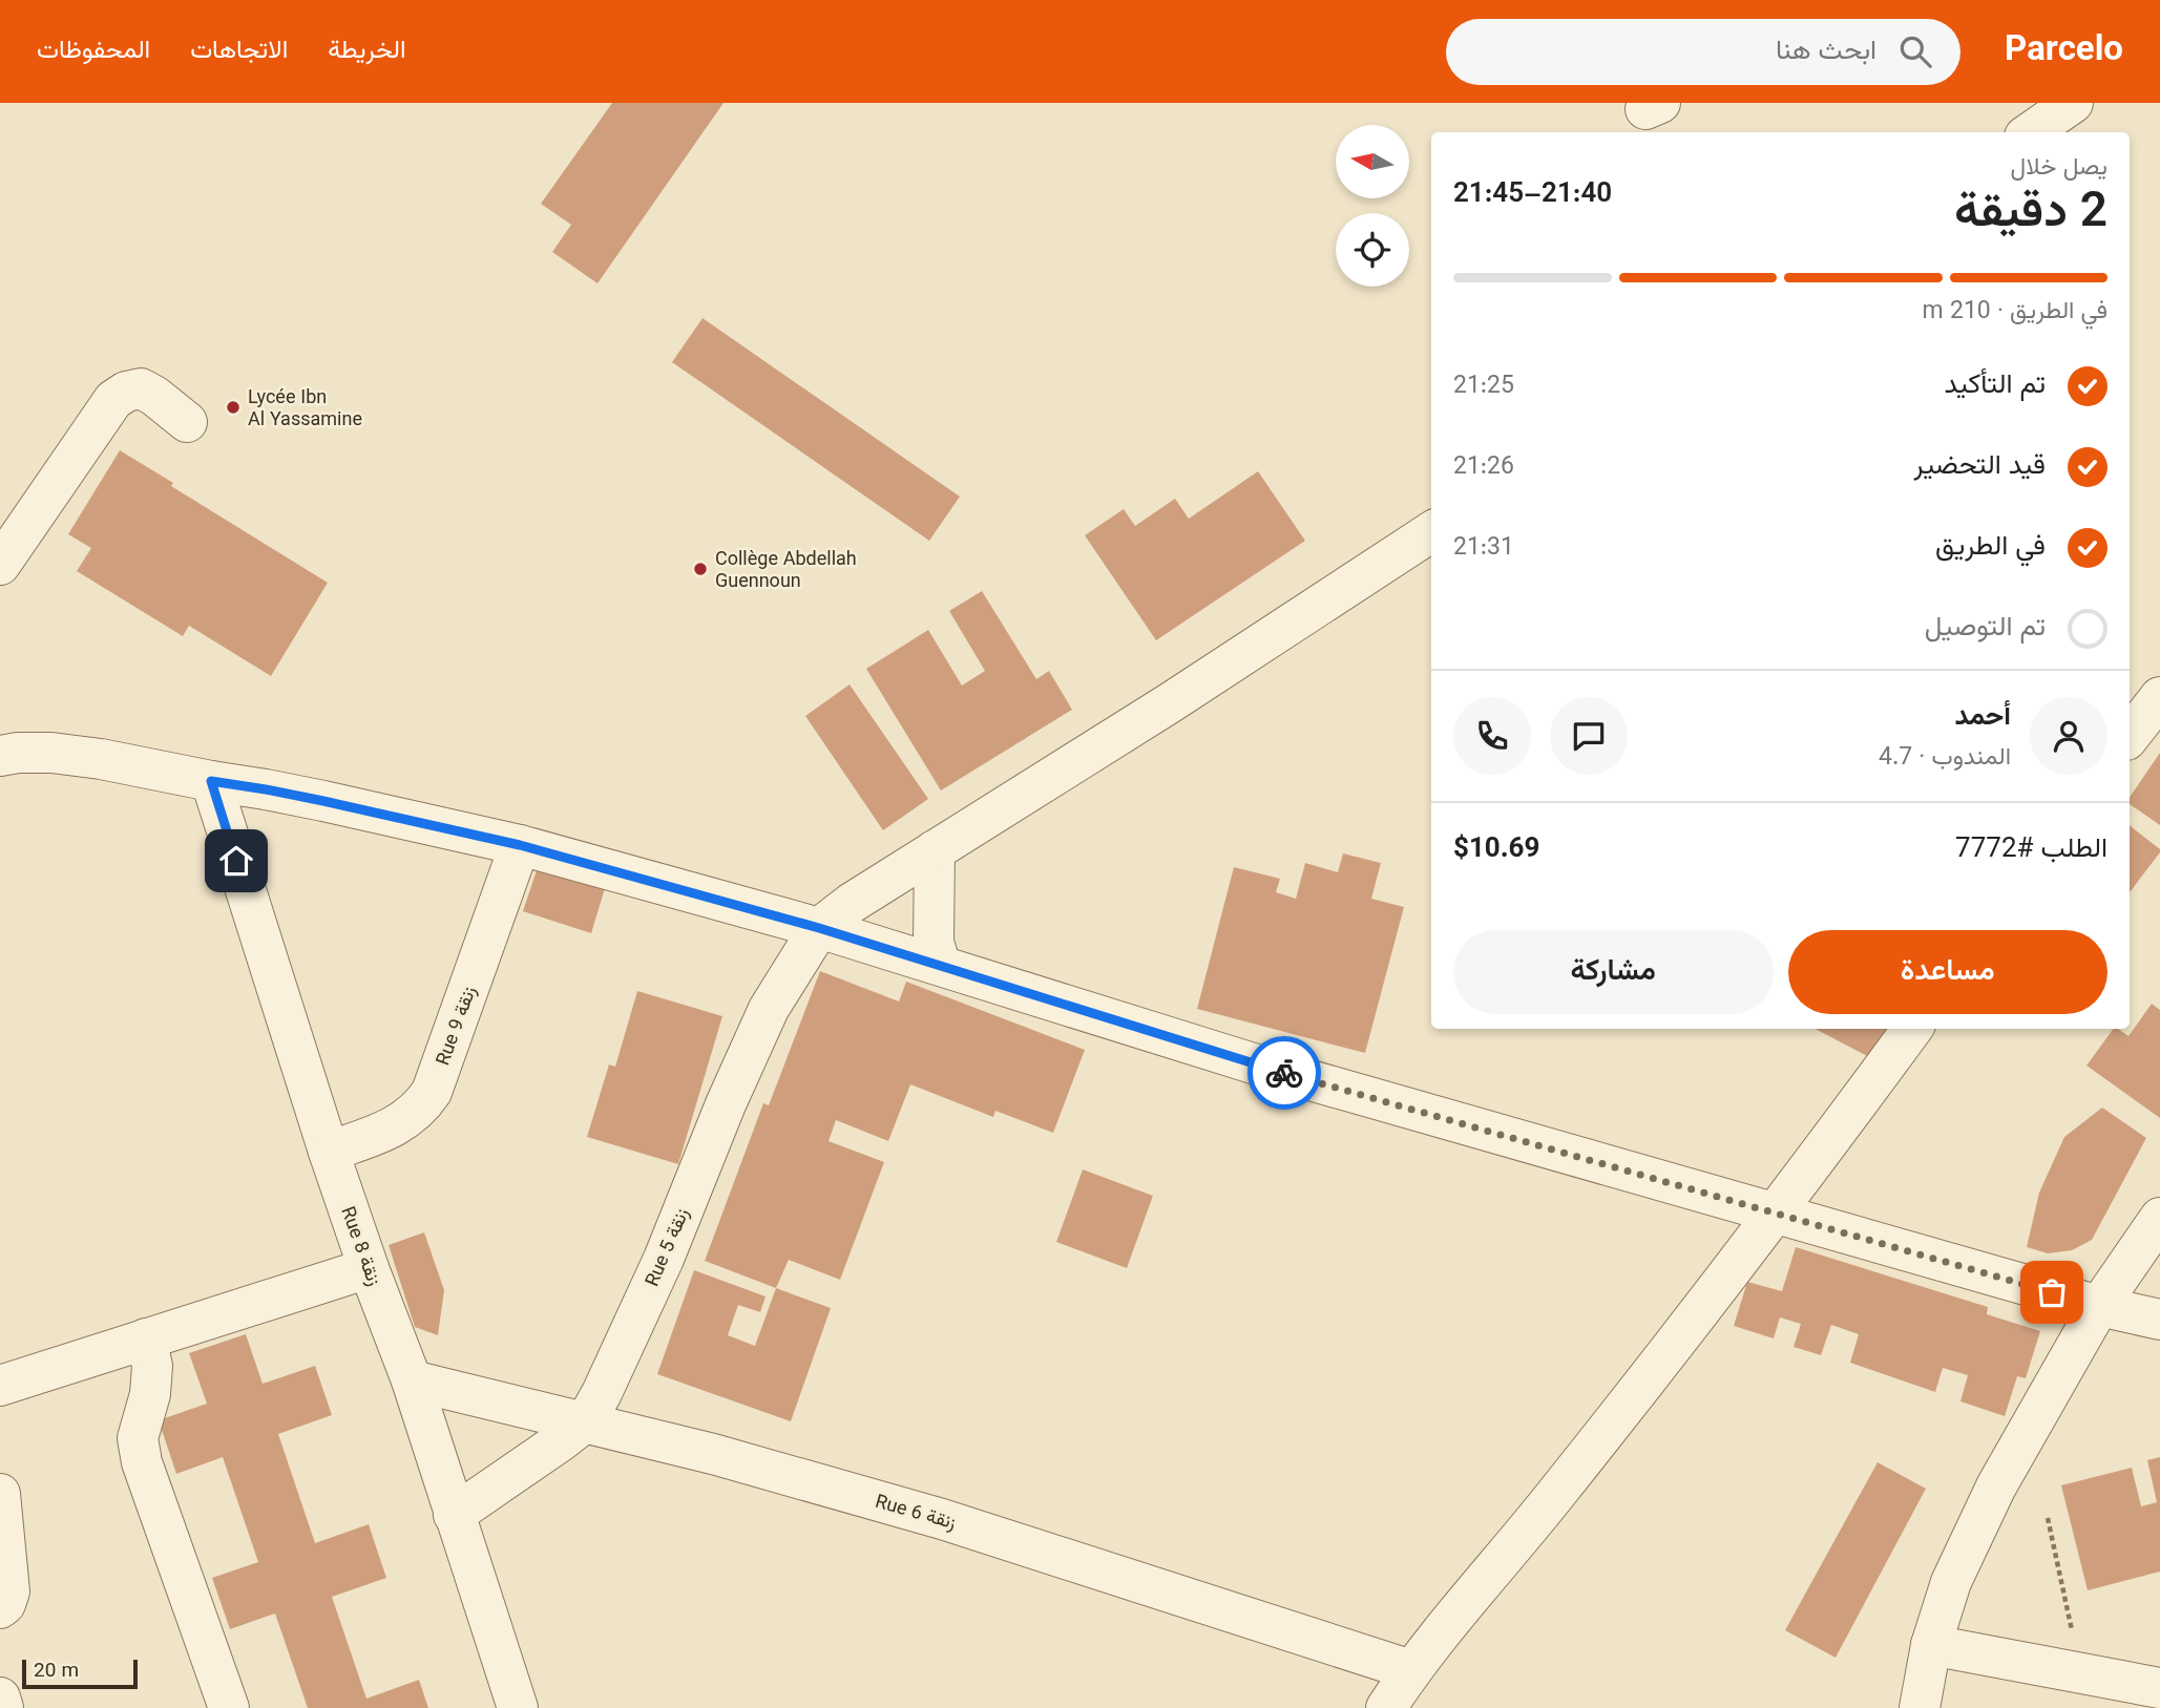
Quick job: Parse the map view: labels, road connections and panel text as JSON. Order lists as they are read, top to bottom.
{
  "streets": {
    "street": [
      "Rue 9 زنقة",
      "Rue 8 زنقة",
      "Rue 5 زنقة",
      "Rue 6 زنقة"
    ]
  },
  "crossings": [
    ["Rue 9 زنقة", "Rue 8 زنقة"],
    ["Rue 8 زنقة", "Rue 5 زنقة"],
    ["Rue 8 زنقة", "Rue 6 زنقة"],
    ["Rue 5 زنقة", "Rue 6 زنقة"]
  ],
  "places": ["Lycée Ibn Al Yassamine", "Collège Abdellah Guennoun"],
  "scale_bar": "20 m",
  "north": "left",
  "page": {
    "header": "Parcelo",
    "search": "ابحث هنا",
    "nav": ["الخريطة", "الاتجاهات", "المحفوظات"],
    "heading": ["2 دقيقة", "يصل خلال", "21:40–21:45"],
    "panel": [
      "أحمد",
      "المندوب · 4.7",
      "الطلب #7772",
      "$10.69"
    ],
    "bar": "في الطريق · 210 m",
    "list": [
      ["تم التأكيد", "21:25"],
      ["قيد التحضير", "21:26"],
      ["في الطريق", "21:31"],
      "تم التوصيل"
    ],
    "buttons": ["مساعدة", "مشاركة"],
    "scale": "20 m"
  }
}
